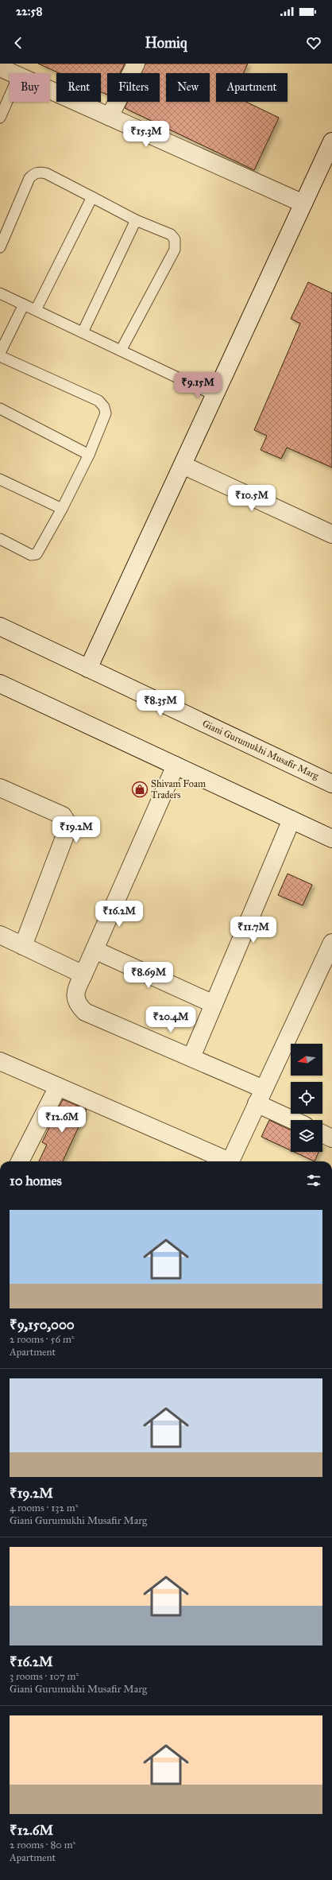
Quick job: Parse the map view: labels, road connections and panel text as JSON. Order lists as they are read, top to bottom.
{
  "streets": {
    "street": ["Giani Gurumukhi Musafir Marg"]
  },
  "places": {
    "shop": ["Shivam Foam Traders"]
  },
  "north": "left",
  "page": {
    "status": "22:58",
    "header": "Homiq",
    "chip": [
      "Buy",
      "Rent",
      "Filters",
      "New",
      "Apartment"
    ],
    "price": [
      "₹15.3M",
      "₹9.15M",
      "₹10.5M",
      "₹8.35M",
      "₹19.2M",
      "₹16.2M",
      "₹11.7M",
      "₹8.69M",
      "₹20.4M",
      "₹12.6M"
    ],
    "heading": "10 homes",
    "list": [
      {
        "name": "₹9,150,000",
        "note": "2 rooms · 56 m² · Apartment"
      },
      {
        "name": "₹19.2M",
        "note": "4 rooms · 132 m² · Giani Gurumukhi Musafir Marg"
      },
      {
        "name": "₹16.2M",
        "note": "3 rooms · 107 m² · Giani Gurumukhi Musafir Marg"
      },
      {
        "name": "₹12.6M",
        "note": "2 rooms · 80 m² · Apartment"
      }
    ]
  }
}
